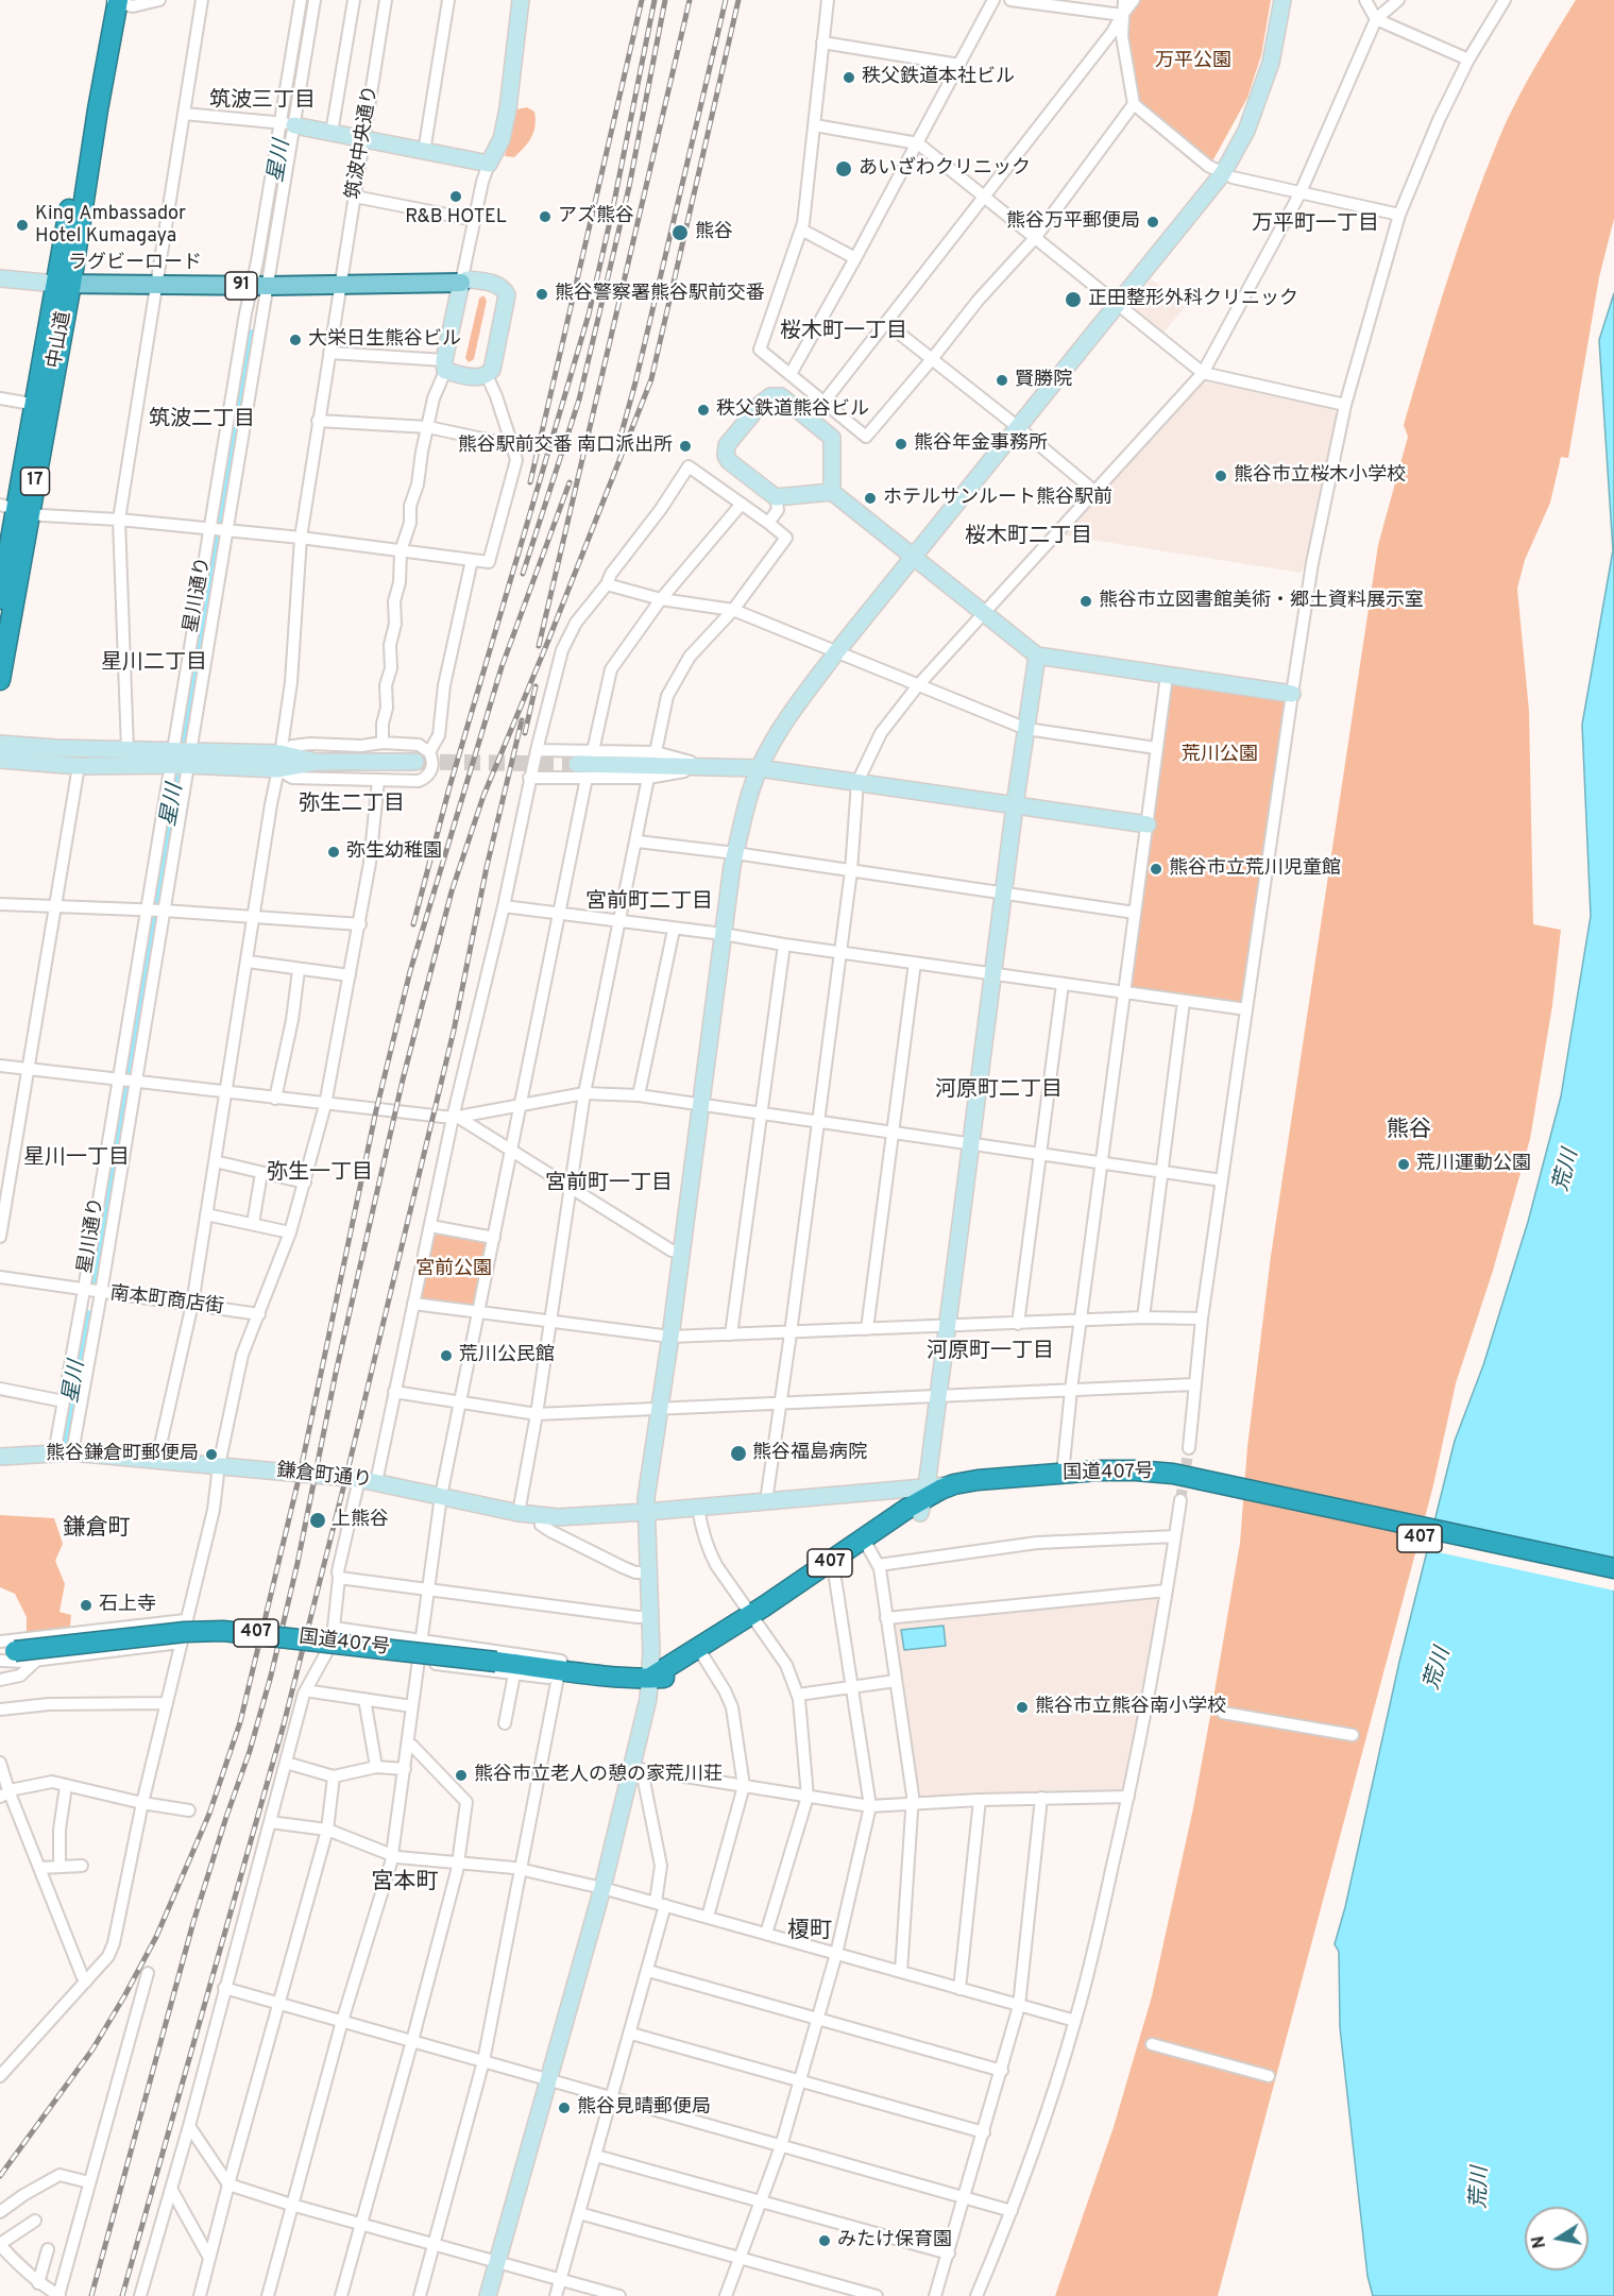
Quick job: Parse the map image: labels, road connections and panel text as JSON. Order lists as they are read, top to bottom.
{
  "streets": {
    "highway": [
      "中山道",
      "17",
      "国道407号",
      "407"
    ],
    "main road": ["ラグビーロード", "91"],
    "street": [
      "筑波中央通り",
      "星川通り",
      "南本町商店街",
      "鎌倉町通り"
    ]
  },
  "crossings": [
    ["筑波中央通り", "ラグビーロード"],
    ["筑波中央通り", "南本町商店街"],
    ["筑波中央通り", "鎌倉町通り"],
    ["ラグビーロード", "中山道"],
    ["ラグビーロード", "星川通り"],
    ["星川通り", "南本町商店街"],
    ["星川通り", "鎌倉町通り"],
    ["国道407号", "鎌倉町通り"],
    ["国道407号", "407"],
    ["鎌倉町通り", "407"]
  ],
  "districts": [
    "筑波三丁目",
    "万平町一丁目",
    "桜木町一丁目",
    "筑波二丁目",
    "桜木町二丁目",
    "星川二丁目",
    "弥生二丁目",
    "宮前町二丁目",
    "河原町二丁目",
    "熊谷",
    "星川一丁目",
    "弥生一丁目",
    "宮前町一丁目",
    "河原町一丁目",
    "鎌倉町",
    "宮本町",
    "榎町"
  ],
  "water": ["星川", "荒川"],
  "parks": ["万平公園", "荒川公園", "宮前公園"],
  "places": [
    "秩父鉄道本社ビル",
    "あいざわクリニック",
    "R&B HOTEL",
    "アズ熊谷",
    "熊谷万平郵便局",
    "King Ambassador Hotel Kumagaya",
    "熊谷",
    "熊谷警察署熊谷駅前交番",
    "正田整形外科クリニック",
    "大栄日生熊谷ビル",
    "賢勝院",
    "秩父鉄道熊谷ビル",
    "熊谷年金事務所",
    "熊谷駅前交番 南口派出所",
    "熊谷市立桜木小学校",
    "ホテルサンルート熊谷駅前",
    "熊谷市立図書館美術・郷土資料展示室",
    "弥生幼稚園",
    "熊谷市立荒川児童館",
    "荒川運動公園",
    "荒川公民館",
    "熊谷福島病院",
    "熊谷鎌倉町郵便局",
    "上熊谷",
    "石上寺",
    "熊谷市立熊谷南小学校",
    "熊谷市立老人の憩の家荒川荘",
    "熊谷見晴郵便局",
    "みたけ保育園"
  ],
  "north": "left"
}
